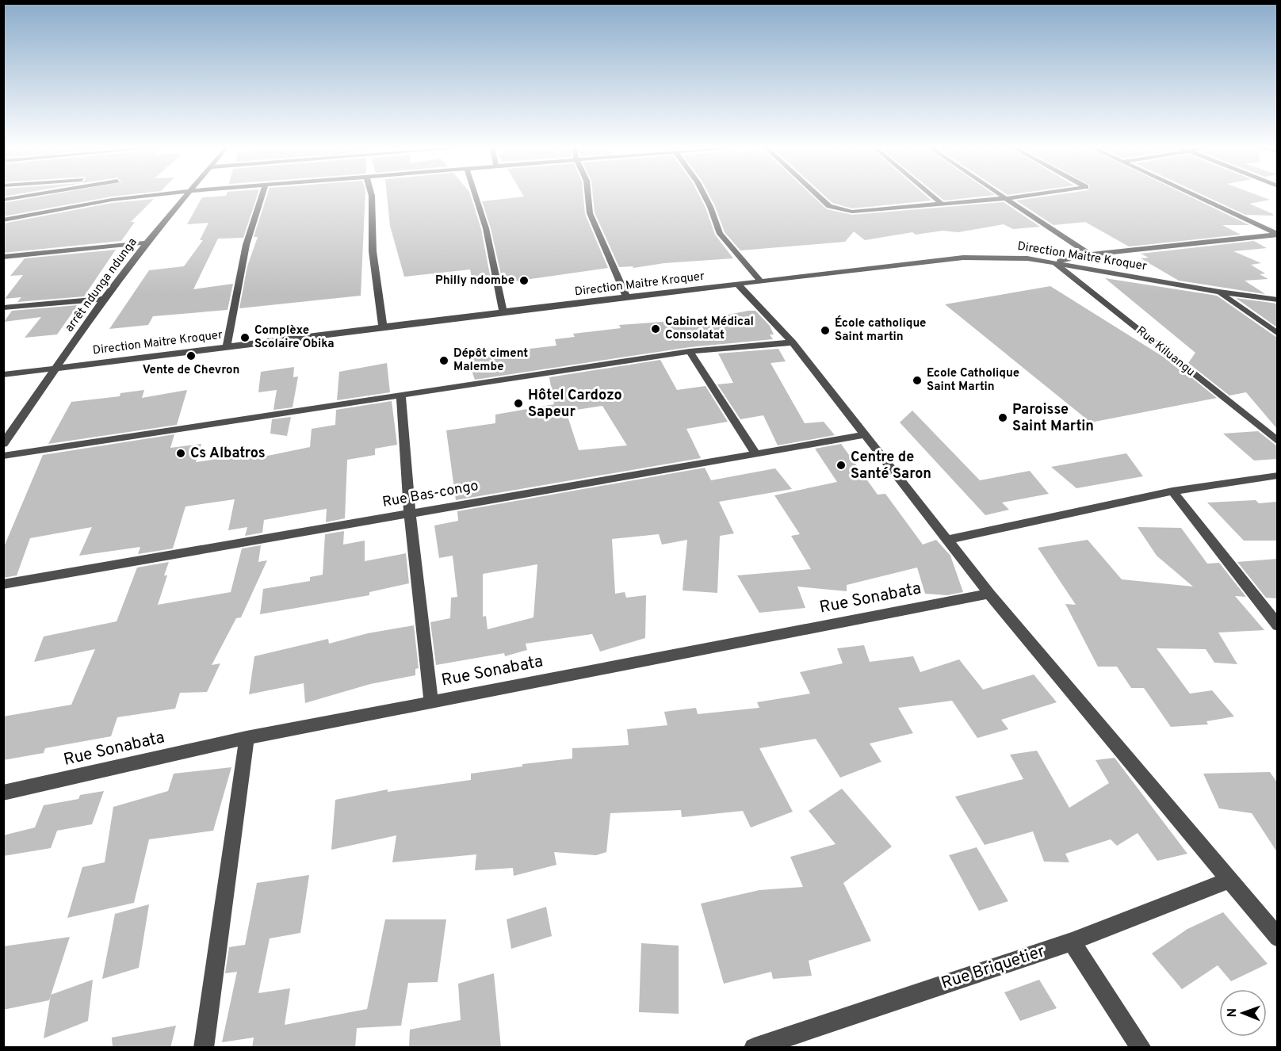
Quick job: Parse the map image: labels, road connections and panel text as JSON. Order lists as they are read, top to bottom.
{
  "streets": {
    "street": [
      "Direction Maitre Kroquer",
      "arrêt ndunga ndunga",
      "Rue Kiluangu",
      "Rue Bas-congo",
      "Rue Sonabata",
      "Rue Briquetier"
    ]
  },
  "crossings": [
    ["Direction Maitre Kroquer", "arrêt ndunga ndunga"],
    ["Direction Maitre Kroquer", "Rue Kiluangu"]
  ],
  "places": [
    "Philly ndombe",
    "Cabinet Médical Consolatat",
    "École catholique Saint martin",
    "Complèxe Scolaire Obika",
    "Vente de Chevron",
    "Dépôt ciment Malembe",
    "Ecole Catholique Saint Martin",
    "Hôtel Cardozo Sapeur",
    "Paroisse Saint Martin",
    "Cs Albatros",
    "Centre de Santé Saron"
  ],
  "north": "left"
}
